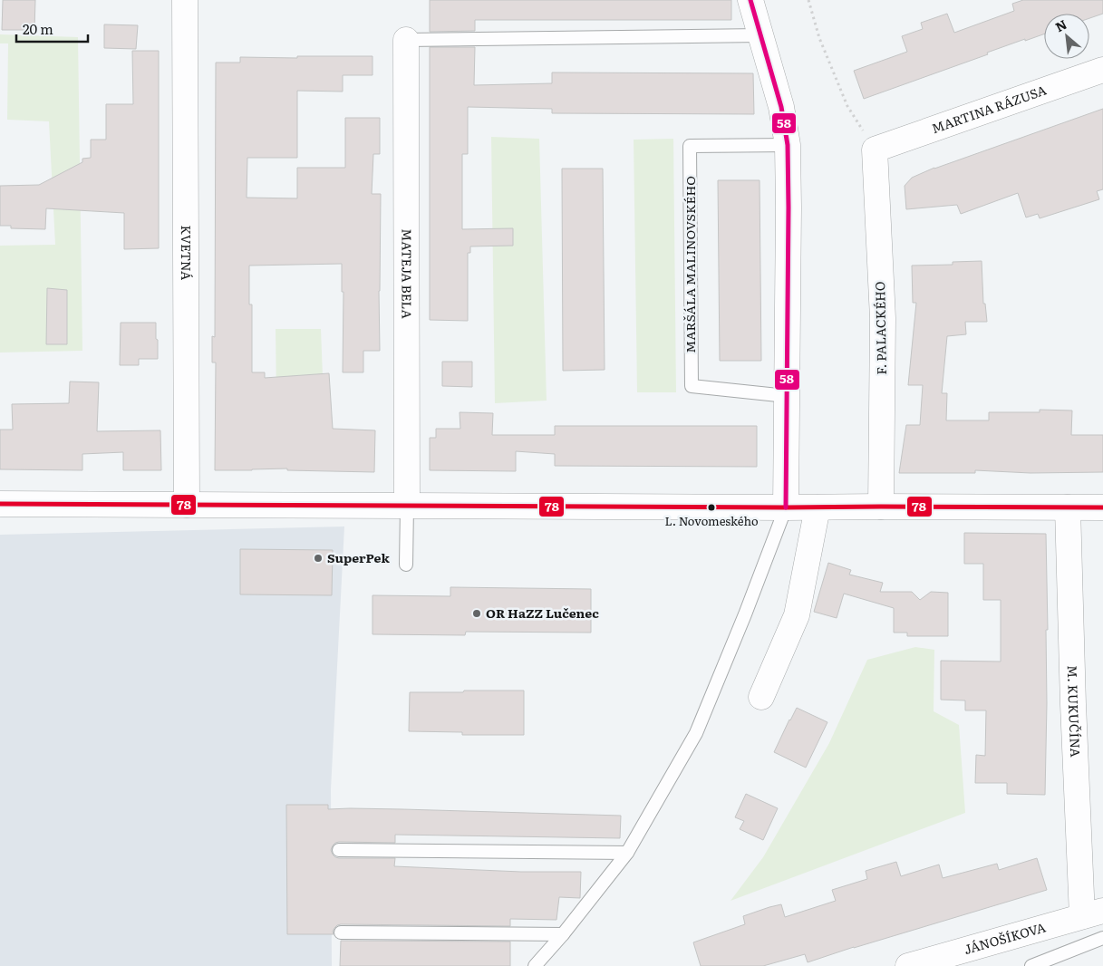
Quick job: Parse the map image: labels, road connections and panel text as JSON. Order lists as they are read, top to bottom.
{
  "streets": {
    "street": [
      "MARTINA RÁZUSA",
      "KVETNÁ",
      "MATEJA BELA",
      "F. PALACKÉHO",
      "M. KUKUČÍNA",
      "JÁNOŠÍKOVA"
    ],
    "lane": ["MARŠÁLA MALINOVSKÉHO"]
  },
  "crossings": [
    ["MARTINA RÁZUSA", "F. PALACKÉHO"],
    ["M. KUKUČÍNA", "JÁNOŠÍKOVA"]
  ],
  "places": ["L. Novomeského", "SuperPek", "OR HaZZ Lučenec"],
  "lines": ["transit line 58", "transit line 78"],
  "scale_bar": "20 m",
  "north": "top left"
}
